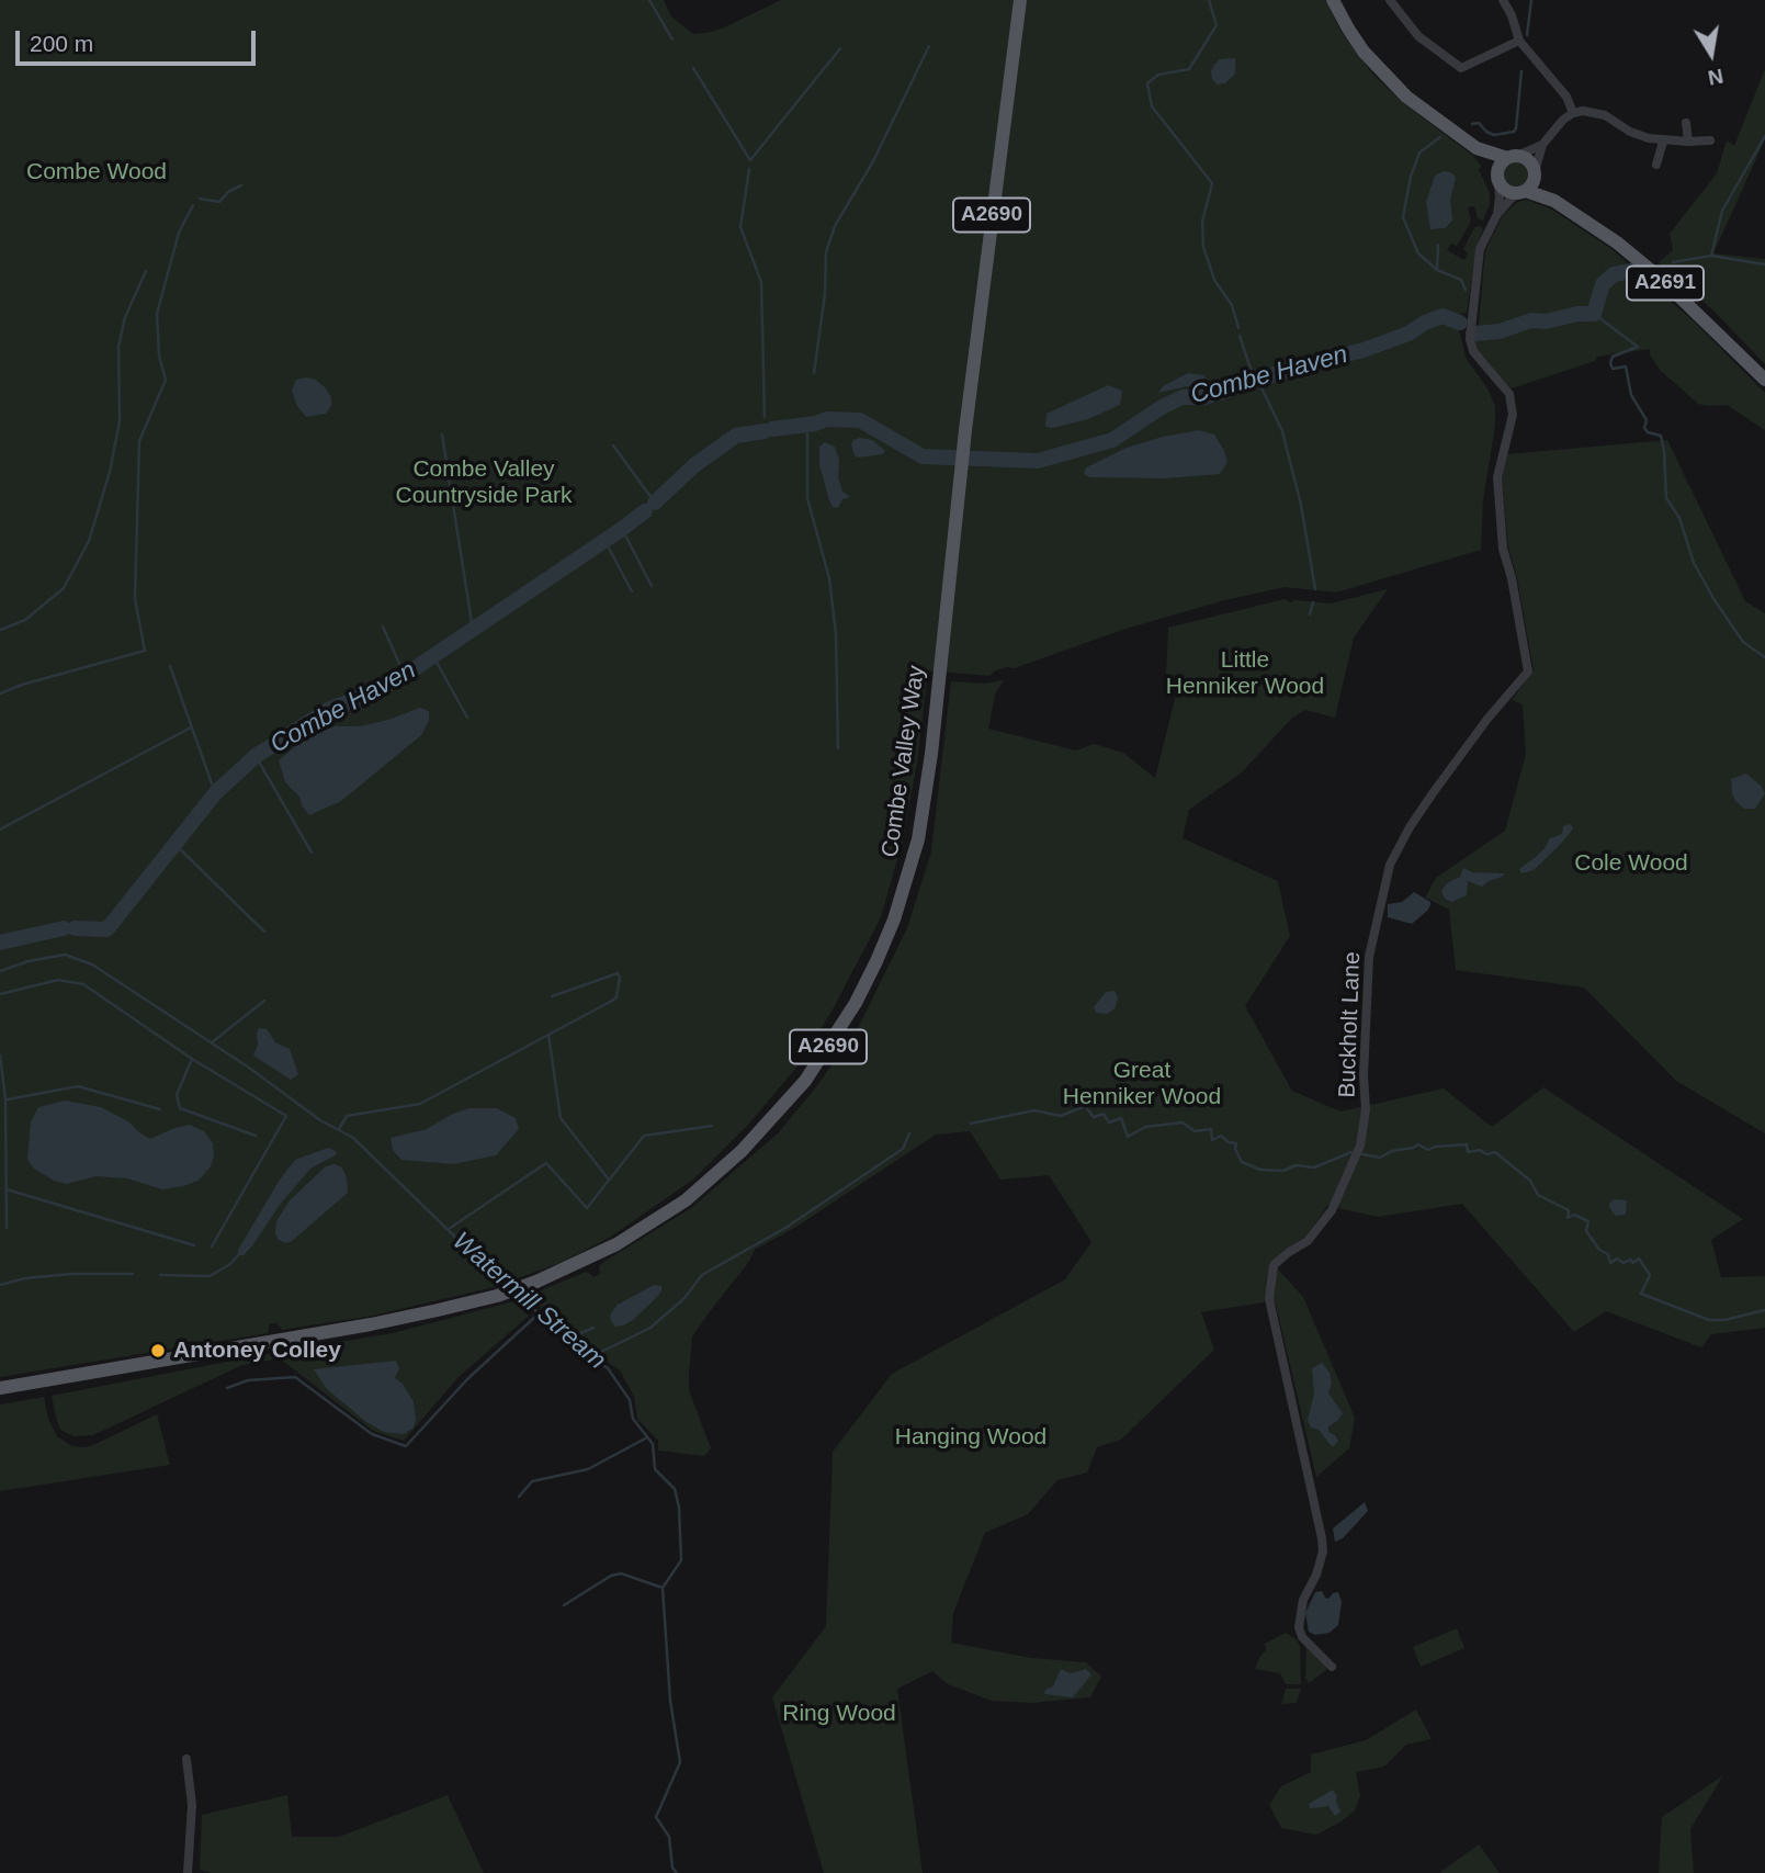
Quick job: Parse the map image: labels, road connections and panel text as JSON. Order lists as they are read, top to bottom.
{
  "streets": {
    "main road": ["A2690", "A2691", "Combe Valley Way"],
    "street": ["Buckholt Lane"]
  },
  "crossings": [
    ["A2691", "Buckholt Lane"]
  ],
  "water": ["Combe Haven", "Watermill Stream"],
  "parks": [
    "Combe Wood",
    "Combe Valley Countryside Park",
    "Little Henniker Wood",
    "Cole Wood",
    "Great Henniker Wood",
    "Hanging Wood",
    "Ring Wood"
  ],
  "places": ["Antoney Colley"],
  "scale_bar": "200 m",
  "north": "bottom"
}
